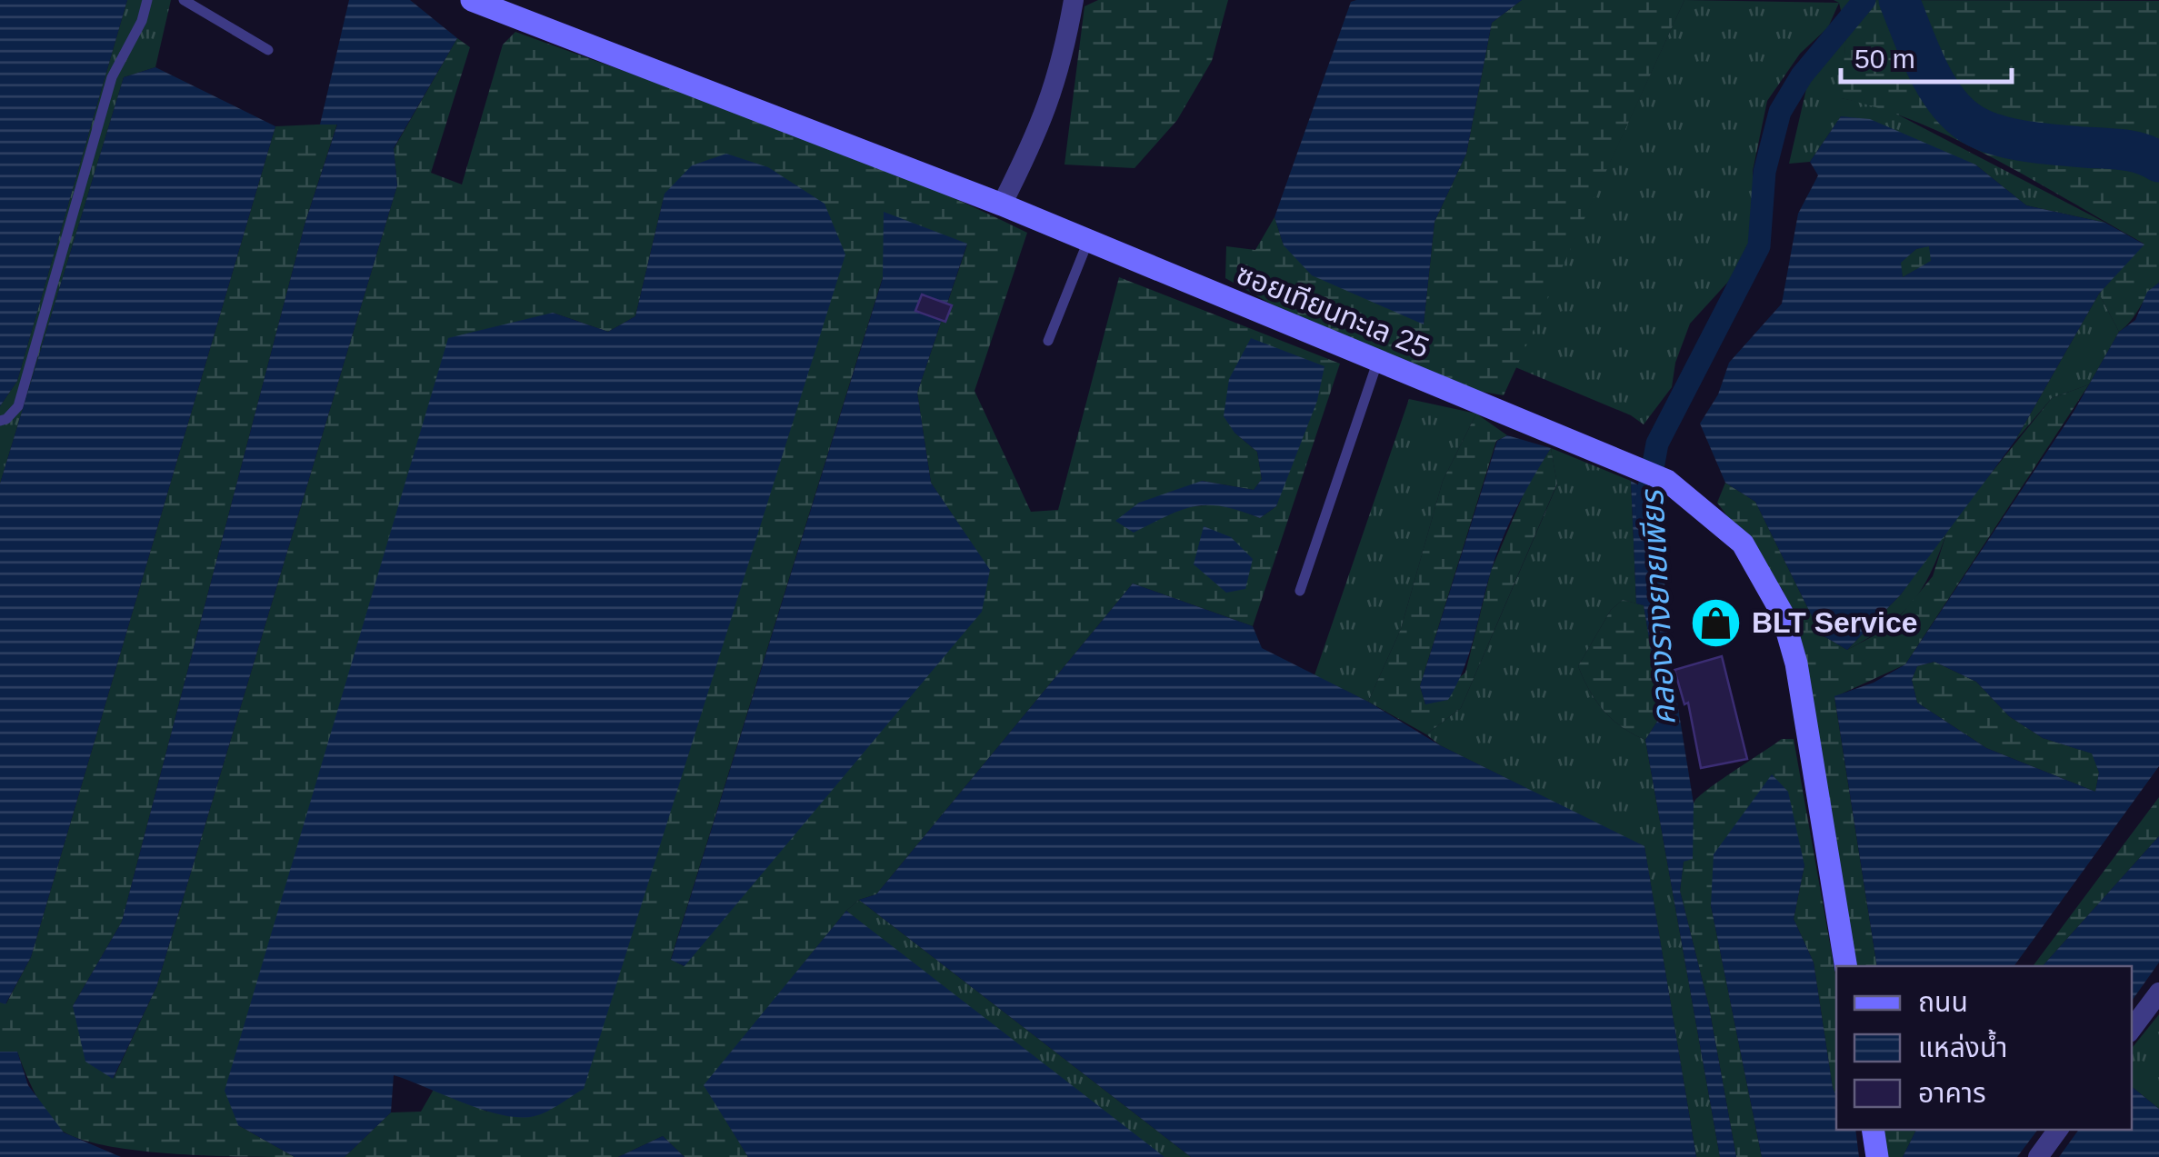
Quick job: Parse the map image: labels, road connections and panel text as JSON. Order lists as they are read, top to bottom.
{
  "streets": {
    "street": ["ซอยเทียนทะเล 25"]
  },
  "water": ["คลองรางยายเพียร"],
  "places": {
    "shop": ["BLT Service"]
  },
  "legend": ["ถนน", "แหล่งน้ำ", "อาคาร"],
  "scale_bar": "50 m"
}
